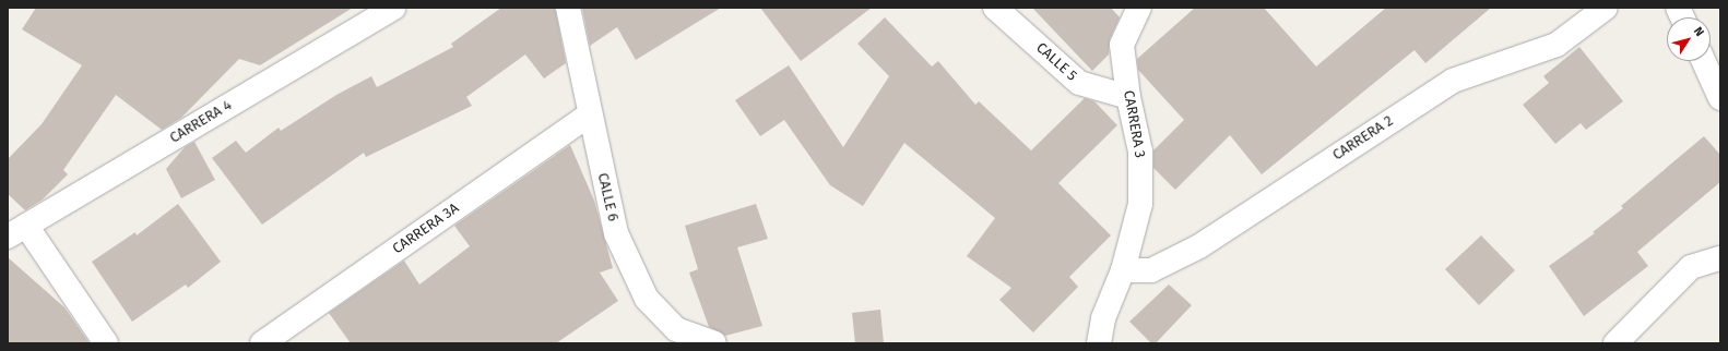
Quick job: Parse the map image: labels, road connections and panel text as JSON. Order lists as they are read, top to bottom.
{
  "streets": {
    "street": [
      "CALLE 5",
      "CARRERA 4",
      "CARRERA 3",
      "CARRERA 2",
      "CALLE 6",
      "CARRERA 3A"
    ]
  },
  "crossings": [
    ["CALLE 5", "CARRERA 3"],
    ["CARRERA 3", "CARRERA 2"],
    ["CALLE 6", "CARRERA 3A"]
  ],
  "north": "top right"
}
